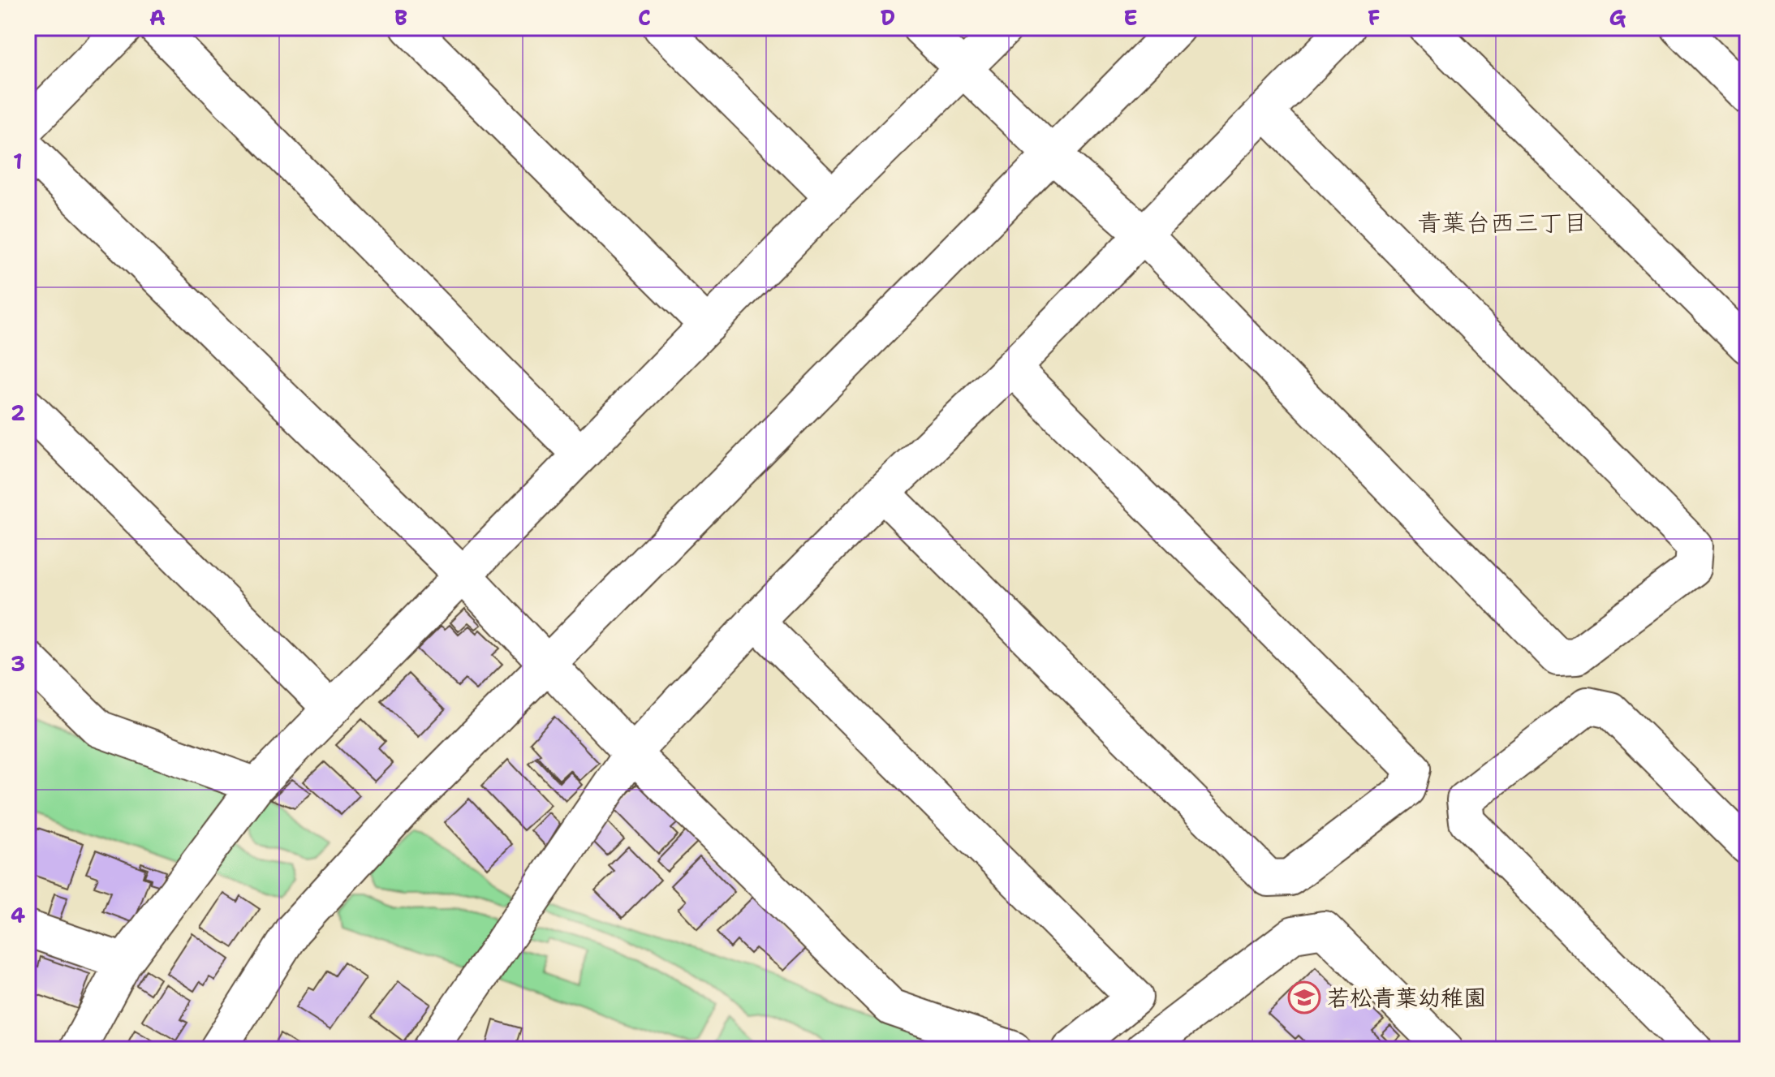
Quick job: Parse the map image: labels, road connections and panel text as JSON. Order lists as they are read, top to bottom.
{
  "districts": ["青葉台西三丁目"],
  "places": {
    "school or university": ["若松青葉幼稚園"]
  },
  "grid": {
    "columns": [
      "A",
      "B",
      "C",
      "D",
      "E",
      "F",
      "G"
    ],
    "rows": [
      "1",
      "2",
      "3",
      "4"
    ]
  }
}
